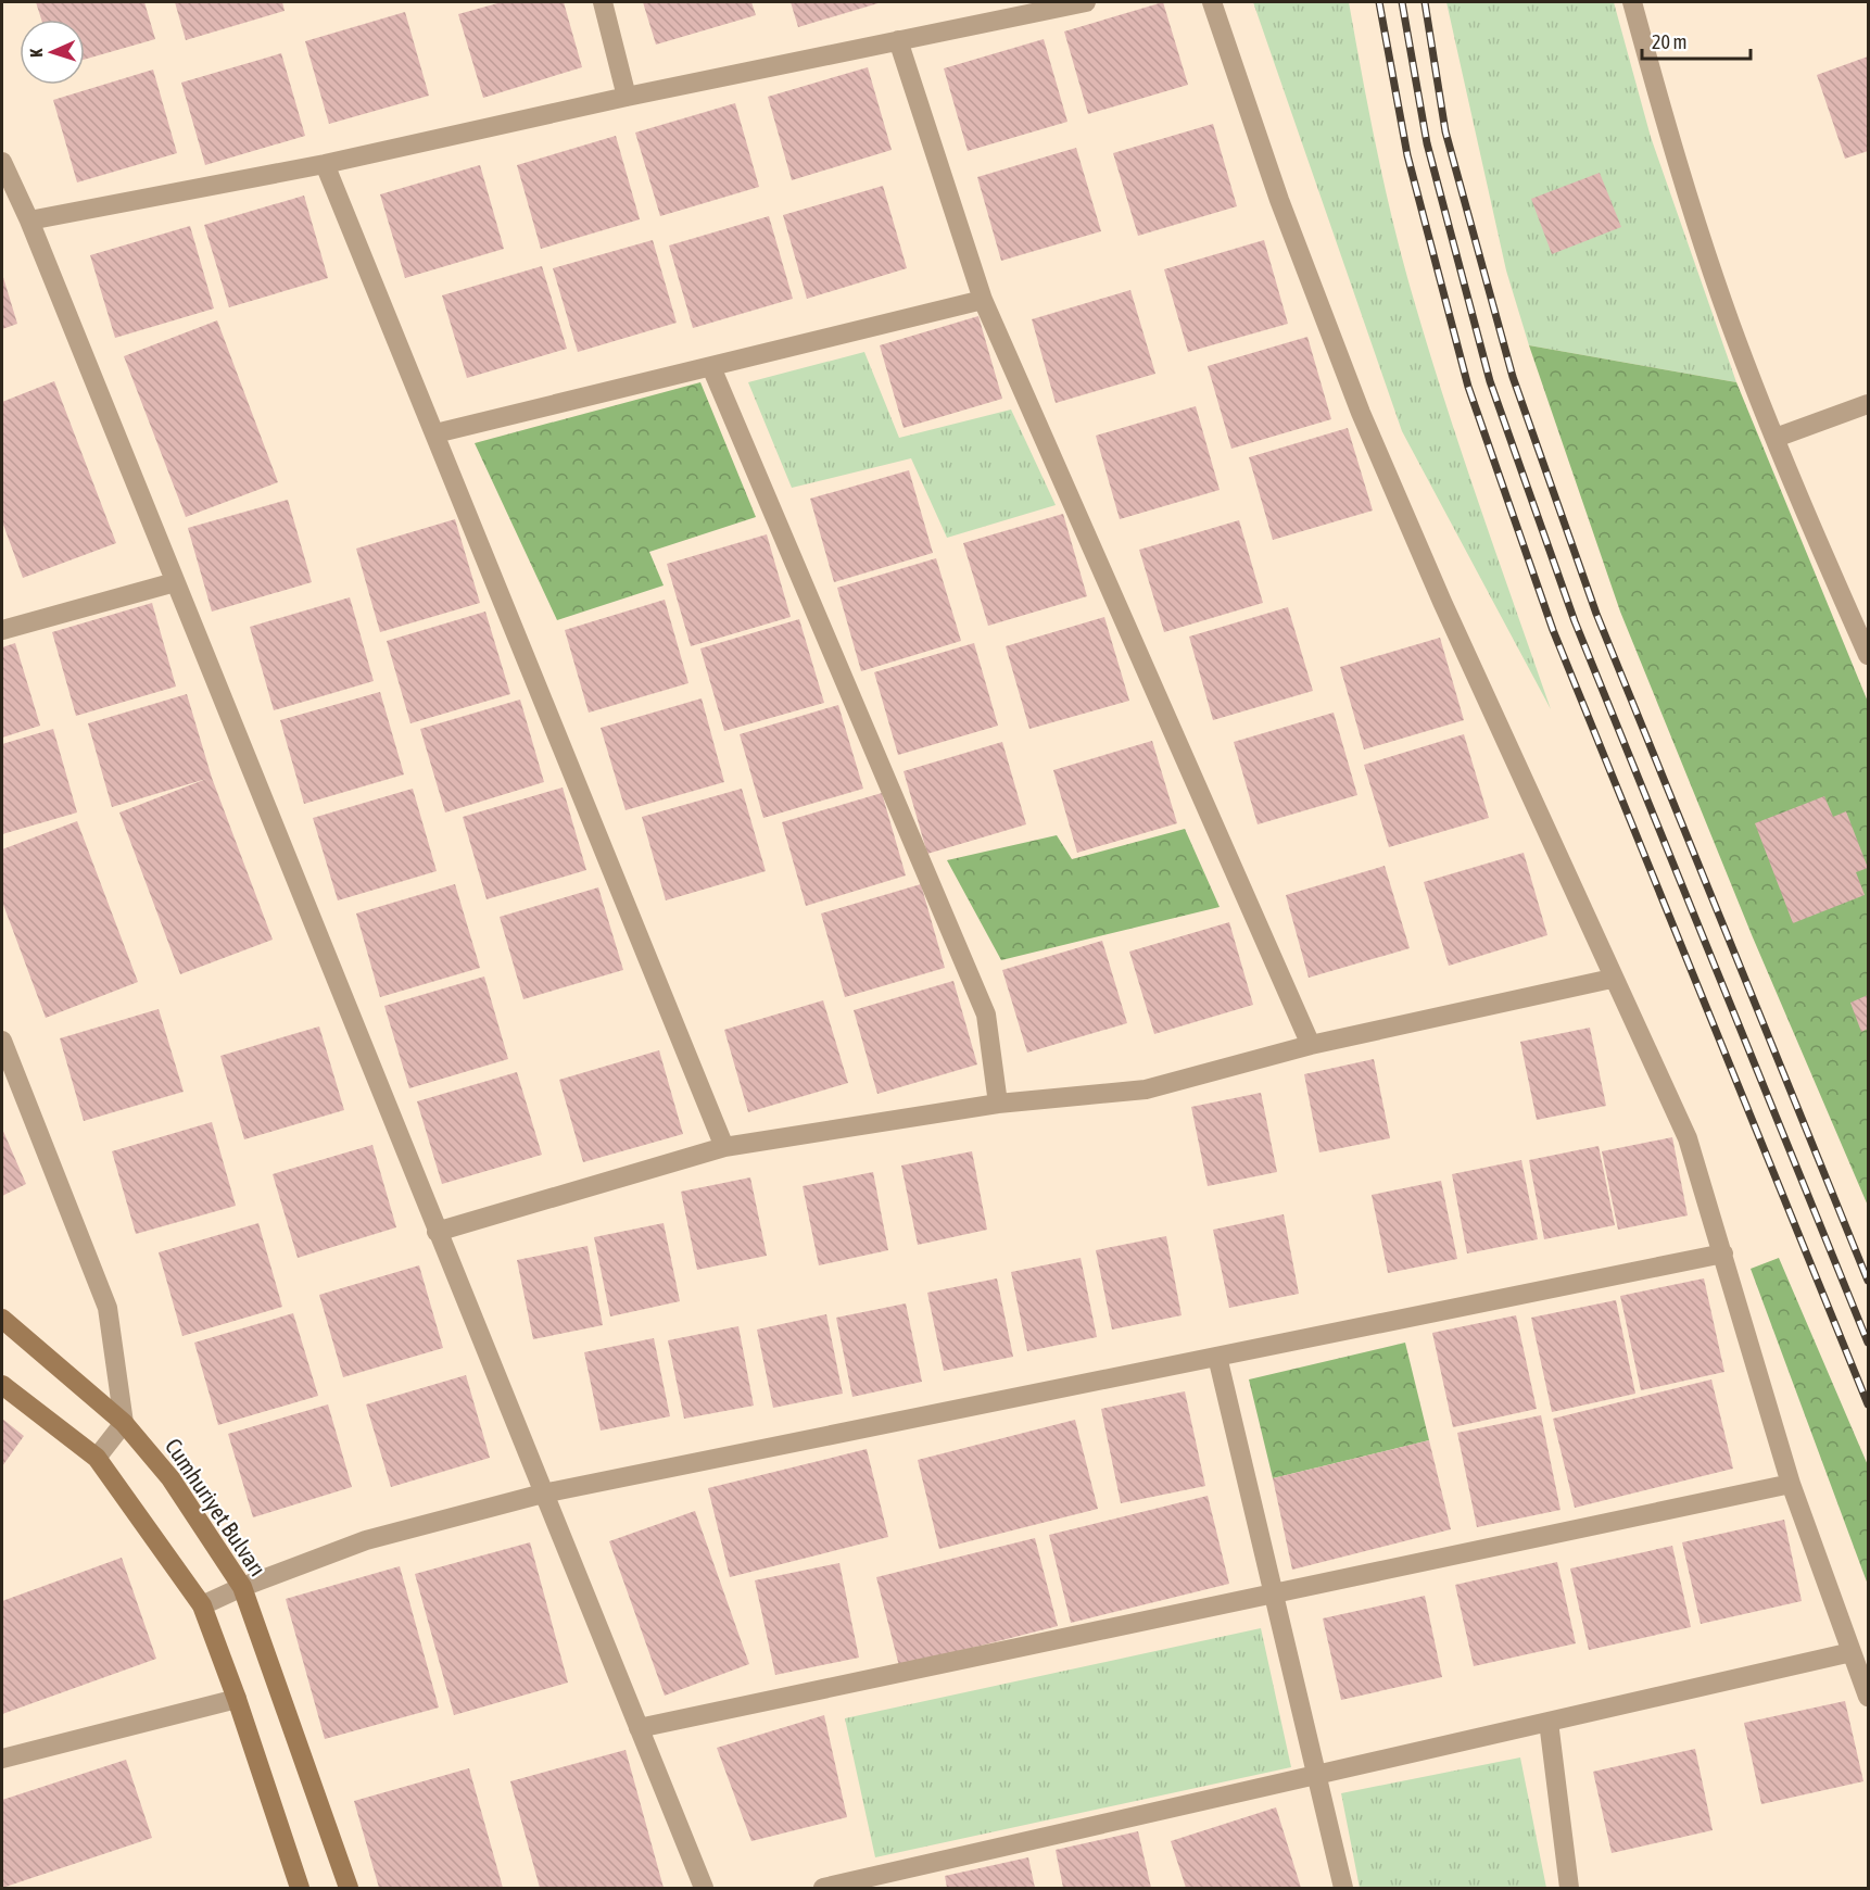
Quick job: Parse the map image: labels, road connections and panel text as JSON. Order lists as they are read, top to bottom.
{
  "streets": {
    "main road": ["Cumhuriyet Bulvarı"]
  },
  "scale_bar": "20 m",
  "north": "left"
}
